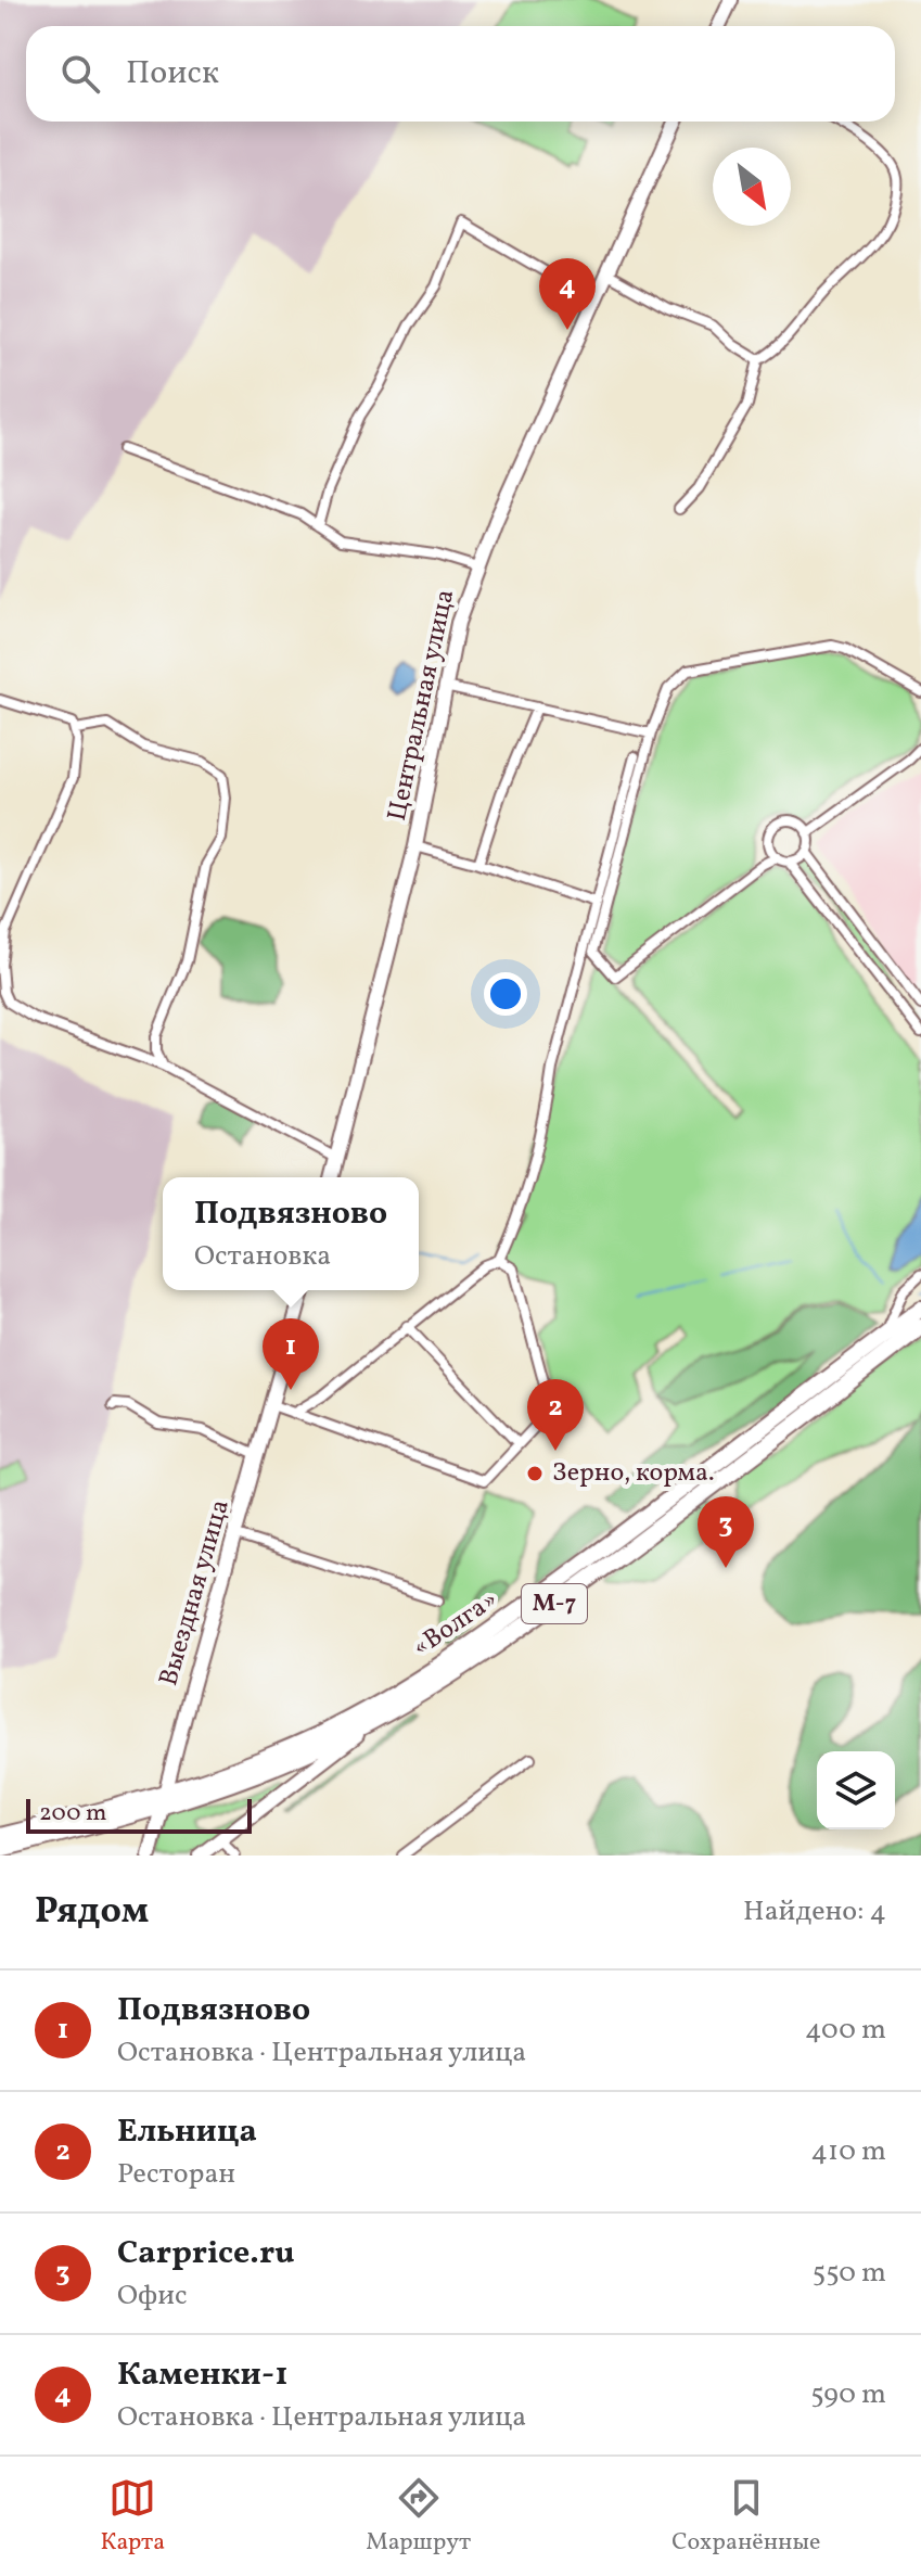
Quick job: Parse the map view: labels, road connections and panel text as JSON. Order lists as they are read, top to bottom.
{
  "streets": {
    "highway": ["М-7", "«Волга»"],
    "main road": ["Центральная улица", "Выездная улица"]
  },
  "crossings": [
    ["Выездная улица", "«Волга»"]
  ],
  "places": ["Зерно, корма."],
  "scale_bar": "200 m",
  "north": "bottom right",
  "page": {
    "search": "Поиск",
    "pins": [
      "4",
      "1",
      "2",
      "3"
    ],
    "popup": ["Подвязново", "Остановка"],
    "scale": "200 m",
    "heading": ["Рядом", "Найдено: 4"],
    "list": [
      {
        "mark": "1",
        "name": "Подвязново",
        "note": "Остановка · Центральная улица",
        "value": "400 m"
      },
      {
        "mark": "2",
        "name": "Ельница",
        "note": "Ресторан",
        "value": "410 m"
      },
      {
        "mark": "3",
        "name": "Carprice.ru",
        "note": "Офис",
        "value": "550 m"
      },
      {
        "mark": "4",
        "name": "Каменки-1",
        "note": "Остановка · Центральная улица",
        "value": "590 m"
      }
    ],
    "nav": ["Карта", "Маршрут", "Сохранённые"]
  }
}
